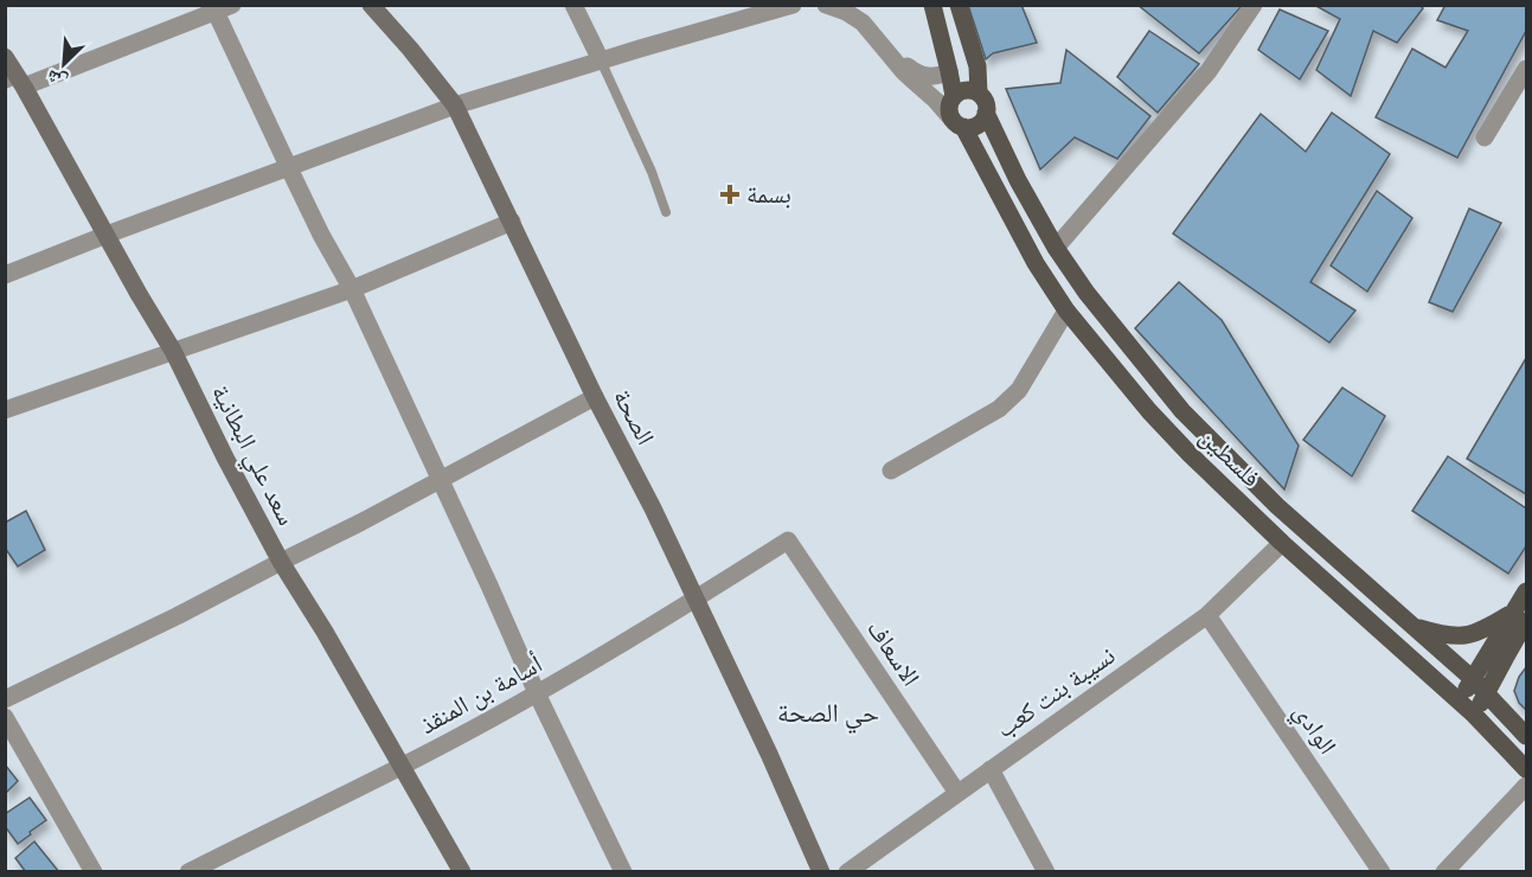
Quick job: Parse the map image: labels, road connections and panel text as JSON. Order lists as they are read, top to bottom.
{
  "streets": {
    "main road": ["الصحة", "سعد علي البطانية", "فلسطين"],
    "street": [
      "الاسعاف",
      "نسيبة بنت كعب",
      "أسامة بن المنقذ",
      "الوادي"
    ]
  },
  "crossings": [
    ["الصحة", "أسامة بن المنقذ"],
    ["سعد علي البطانية", "أسامة بن المنقذ"],
    ["فلسطين", "نسيبة بنت كعب"],
    ["الاسعاف", "نسيبة بنت كعب"],
    ["الاسعاف", "أسامة بن المنقذ"],
    ["نسيبة بنت كعب", "الوادي"]
  ],
  "districts": ["حي الصحة"],
  "places": {
    "health": ["بسمة"]
  },
  "north": "bottom left"
}
